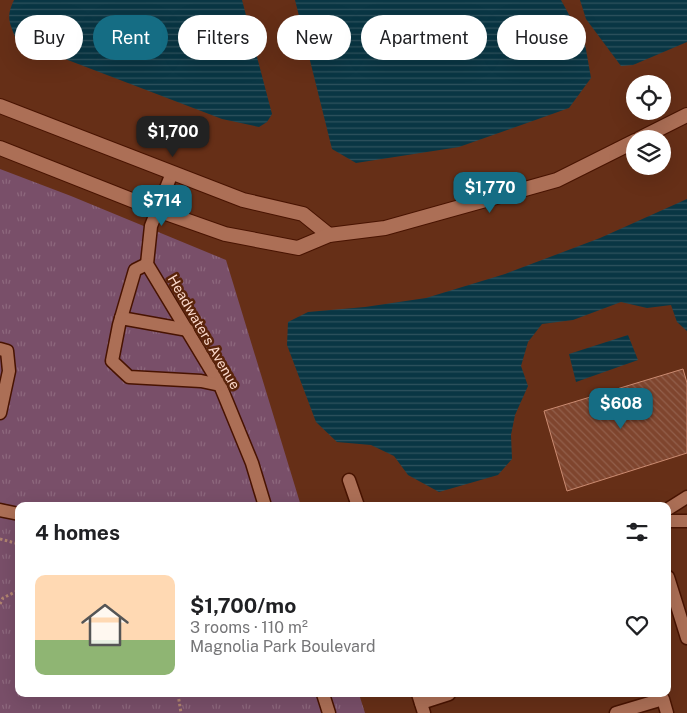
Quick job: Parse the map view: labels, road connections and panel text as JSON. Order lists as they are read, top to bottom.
{
  "streets": {
    "lane": ["Headwaters Avenue"]
  },
  "page": {
    "chip": [
      "Buy",
      "Rent",
      "Filters",
      "New",
      "Apartment",
      "House"
    ],
    "price": [
      "$1,700",
      "$1,770",
      "$714",
      "$608"
    ],
    "heading": "4 homes",
    "list": [
      {
        "name": "$1,700/mo",
        "note": "3 rooms · 110 m² · Magnolia Park Boulevard"
      }
    ]
  }
}
